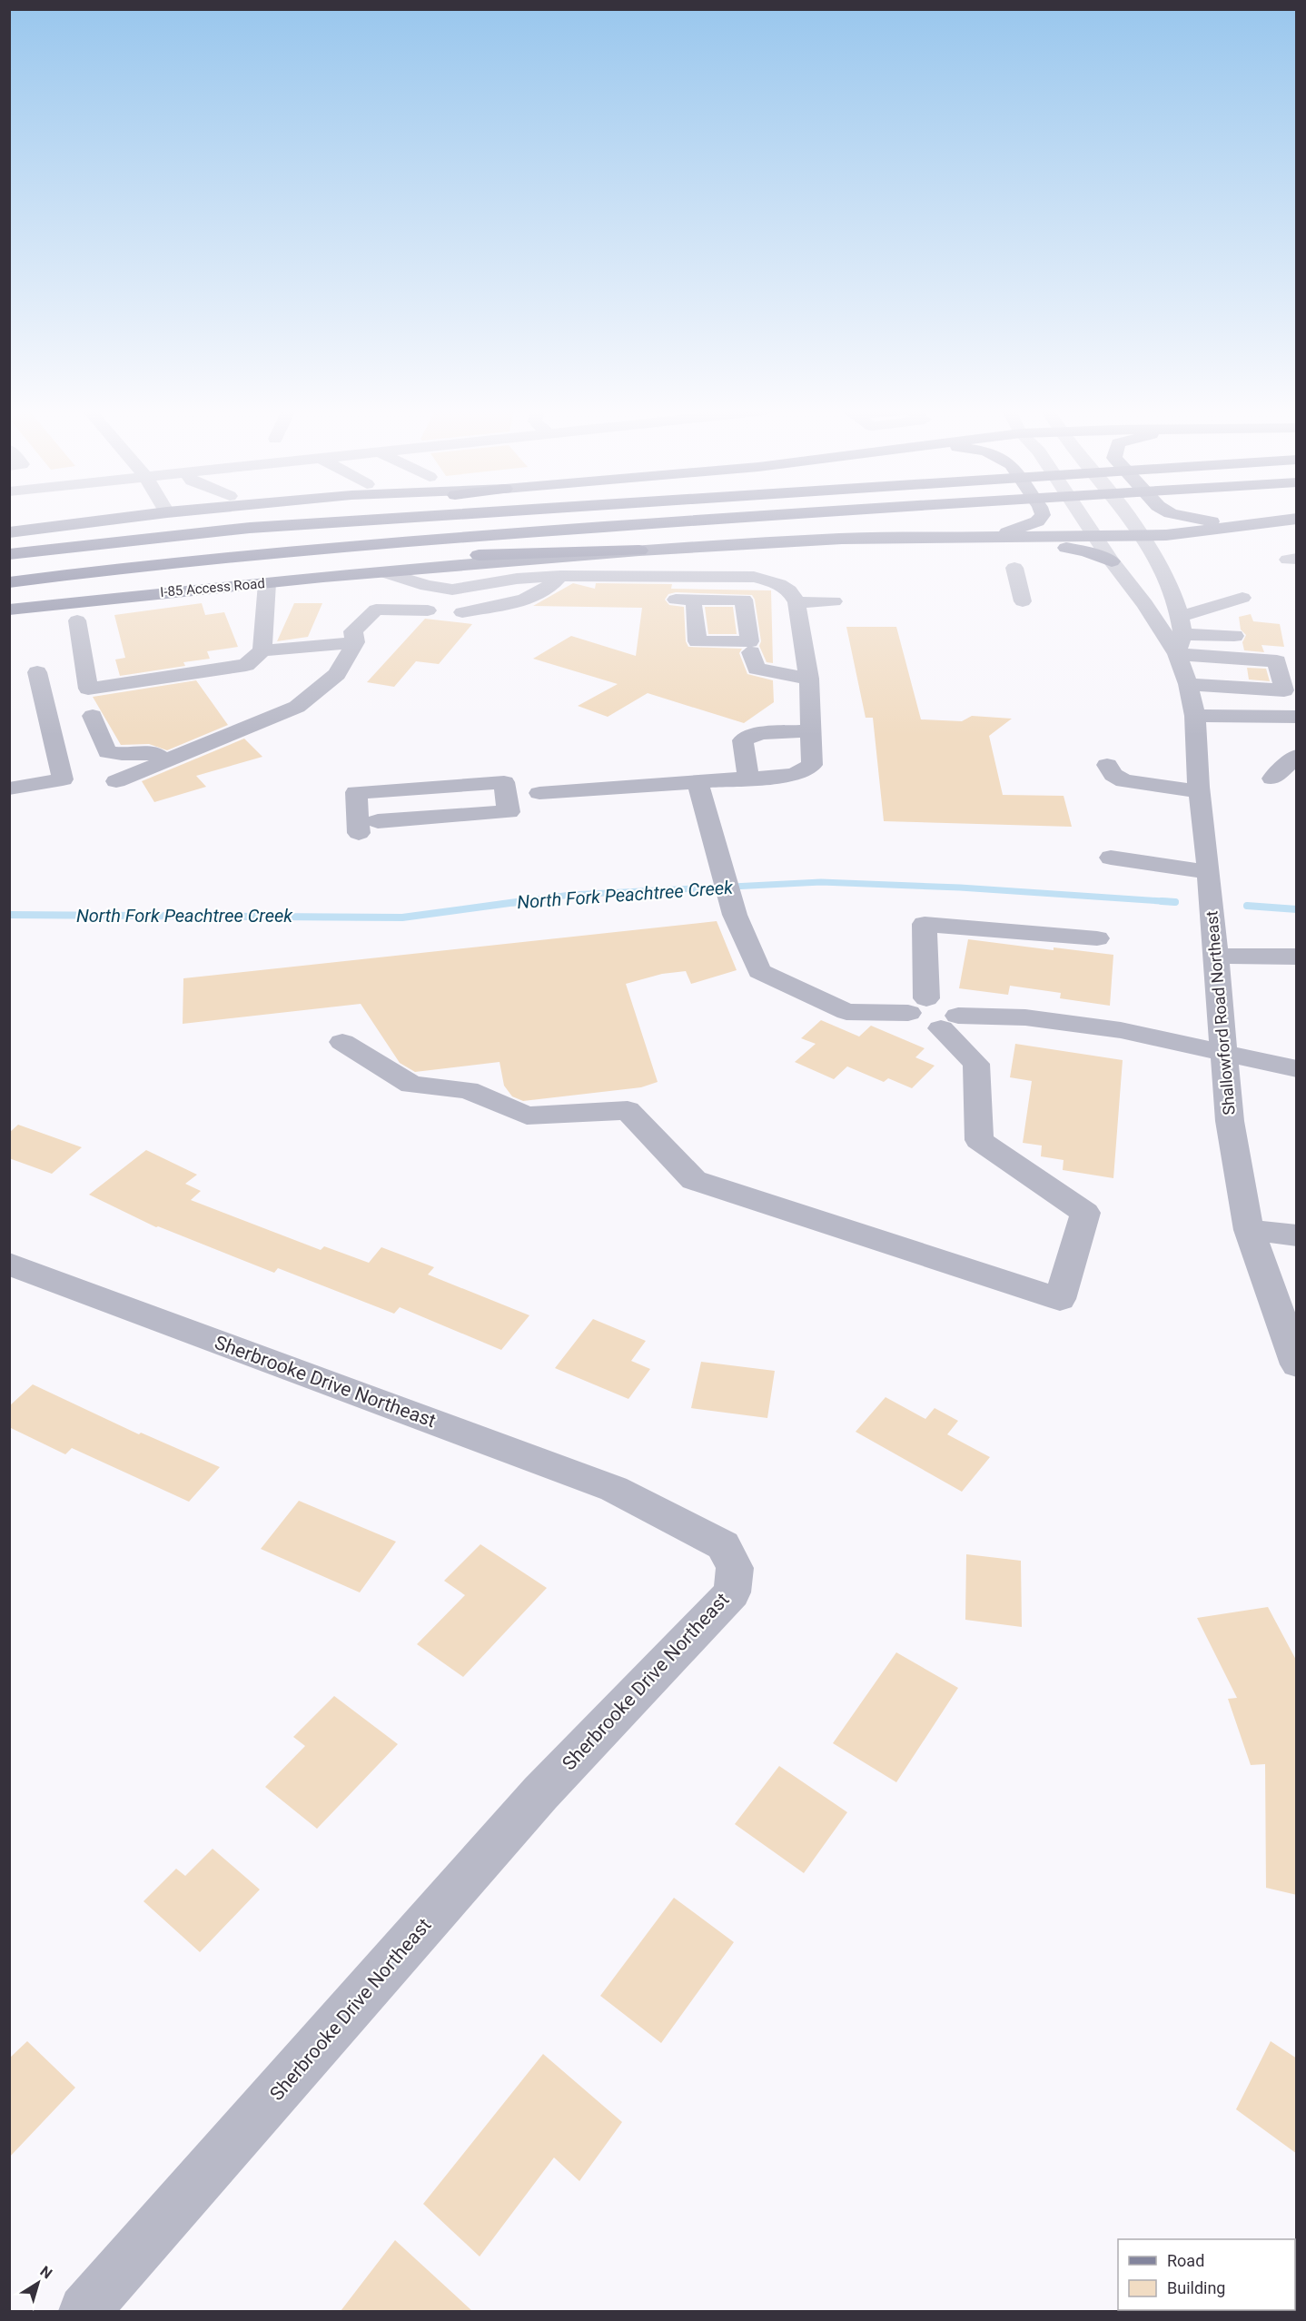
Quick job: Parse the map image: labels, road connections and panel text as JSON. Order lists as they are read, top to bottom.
{
  "streets": {
    "main road": ["I-85 Access Road"],
    "street": ["Shallowford Road Northeast", "Sherbrooke Drive Northeast"]
  },
  "water": ["North Fork Peachtree Creek"],
  "legend": ["Road", "Building"],
  "north": "top right"
}
